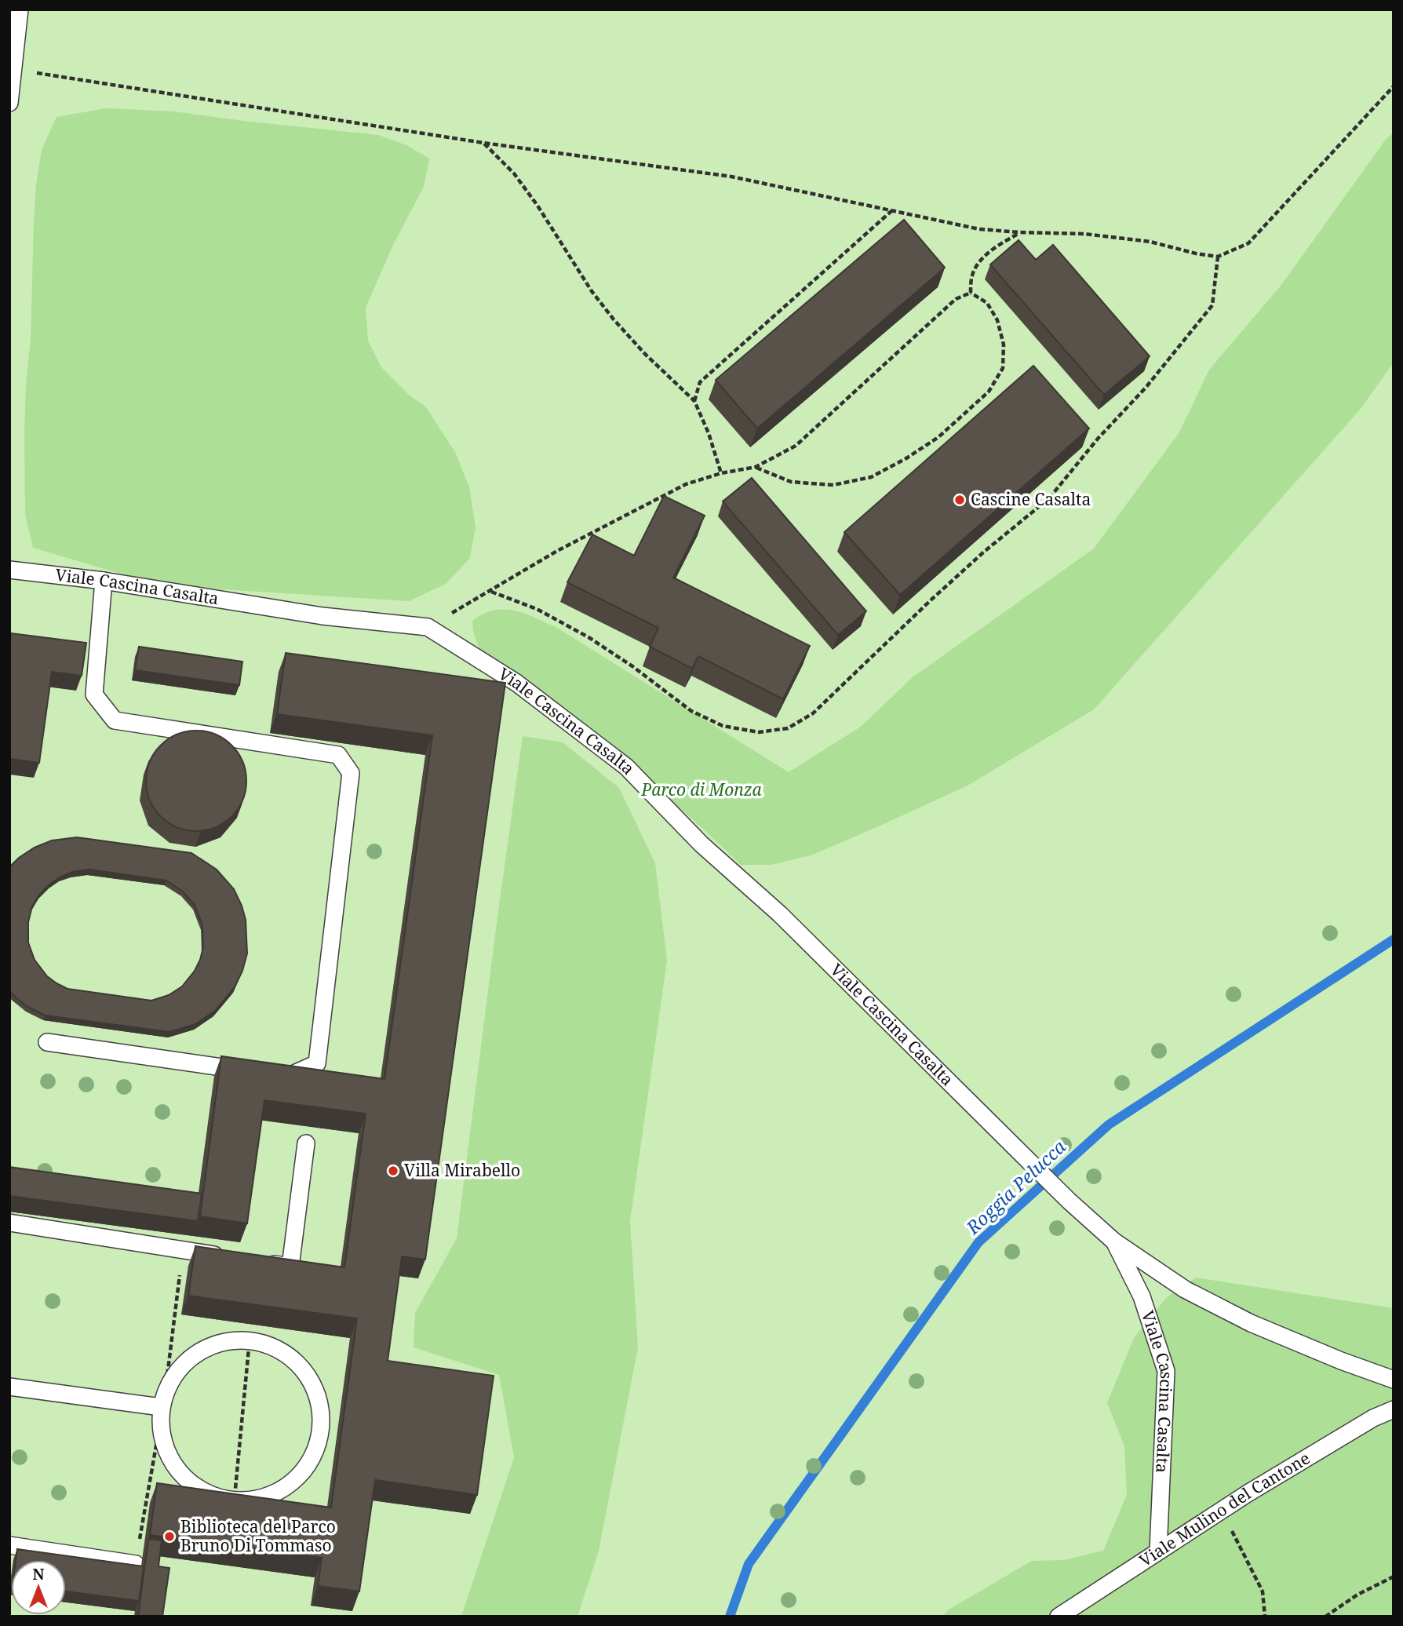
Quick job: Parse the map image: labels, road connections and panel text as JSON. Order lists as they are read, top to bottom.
{
  "streets": {
    "lane": ["Viale Cascina Casalta", "Viale Mulino del Cantone"]
  },
  "crossings": [
    ["Viale Cascina Casalta", "Viale Mulino del Cantone"]
  ],
  "water": ["Roggia Pelucca"],
  "parks": ["Parco di Monza"],
  "places": ["Cascine Casalta", "Villa Mirabello", "Biblioteca del Parco Bruno Di Tommaso"],
  "north": "top"
}
